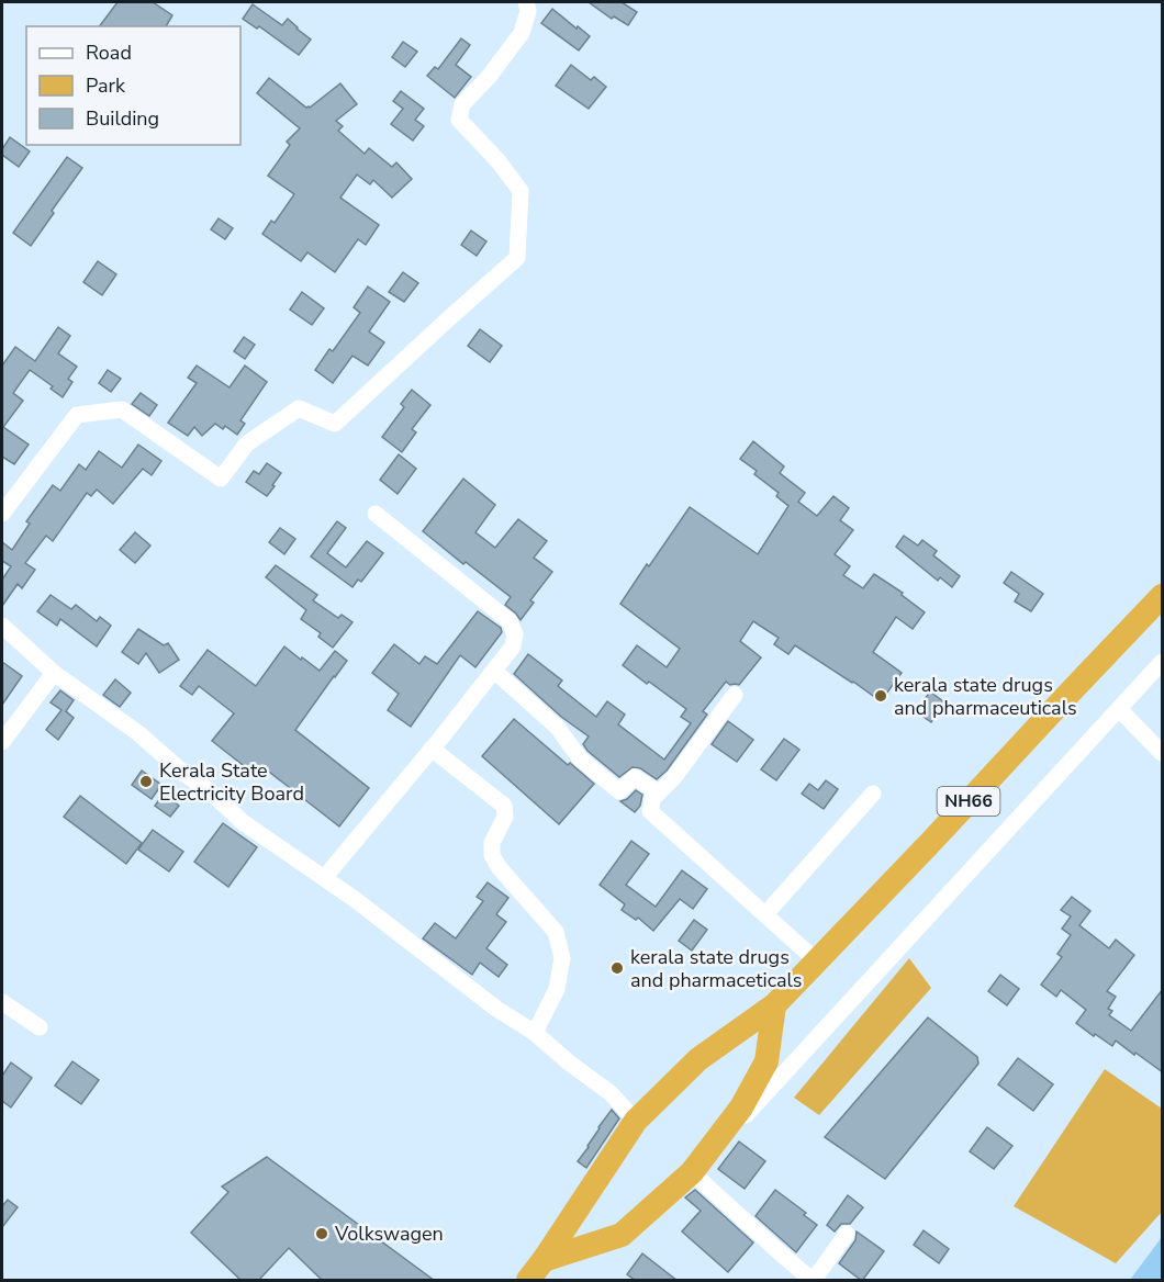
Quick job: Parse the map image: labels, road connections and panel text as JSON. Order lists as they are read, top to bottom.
{
  "streets": {
    "highway": ["NH66"]
  },
  "places": [
    "kerala state drugs and pharmaceuticals",
    "Kerala State Electricity Board",
    "kerala state drugs and pharmaceticals",
    "Volkswagen"
  ],
  "legend": ["Road", "Park", "Building"]
}
